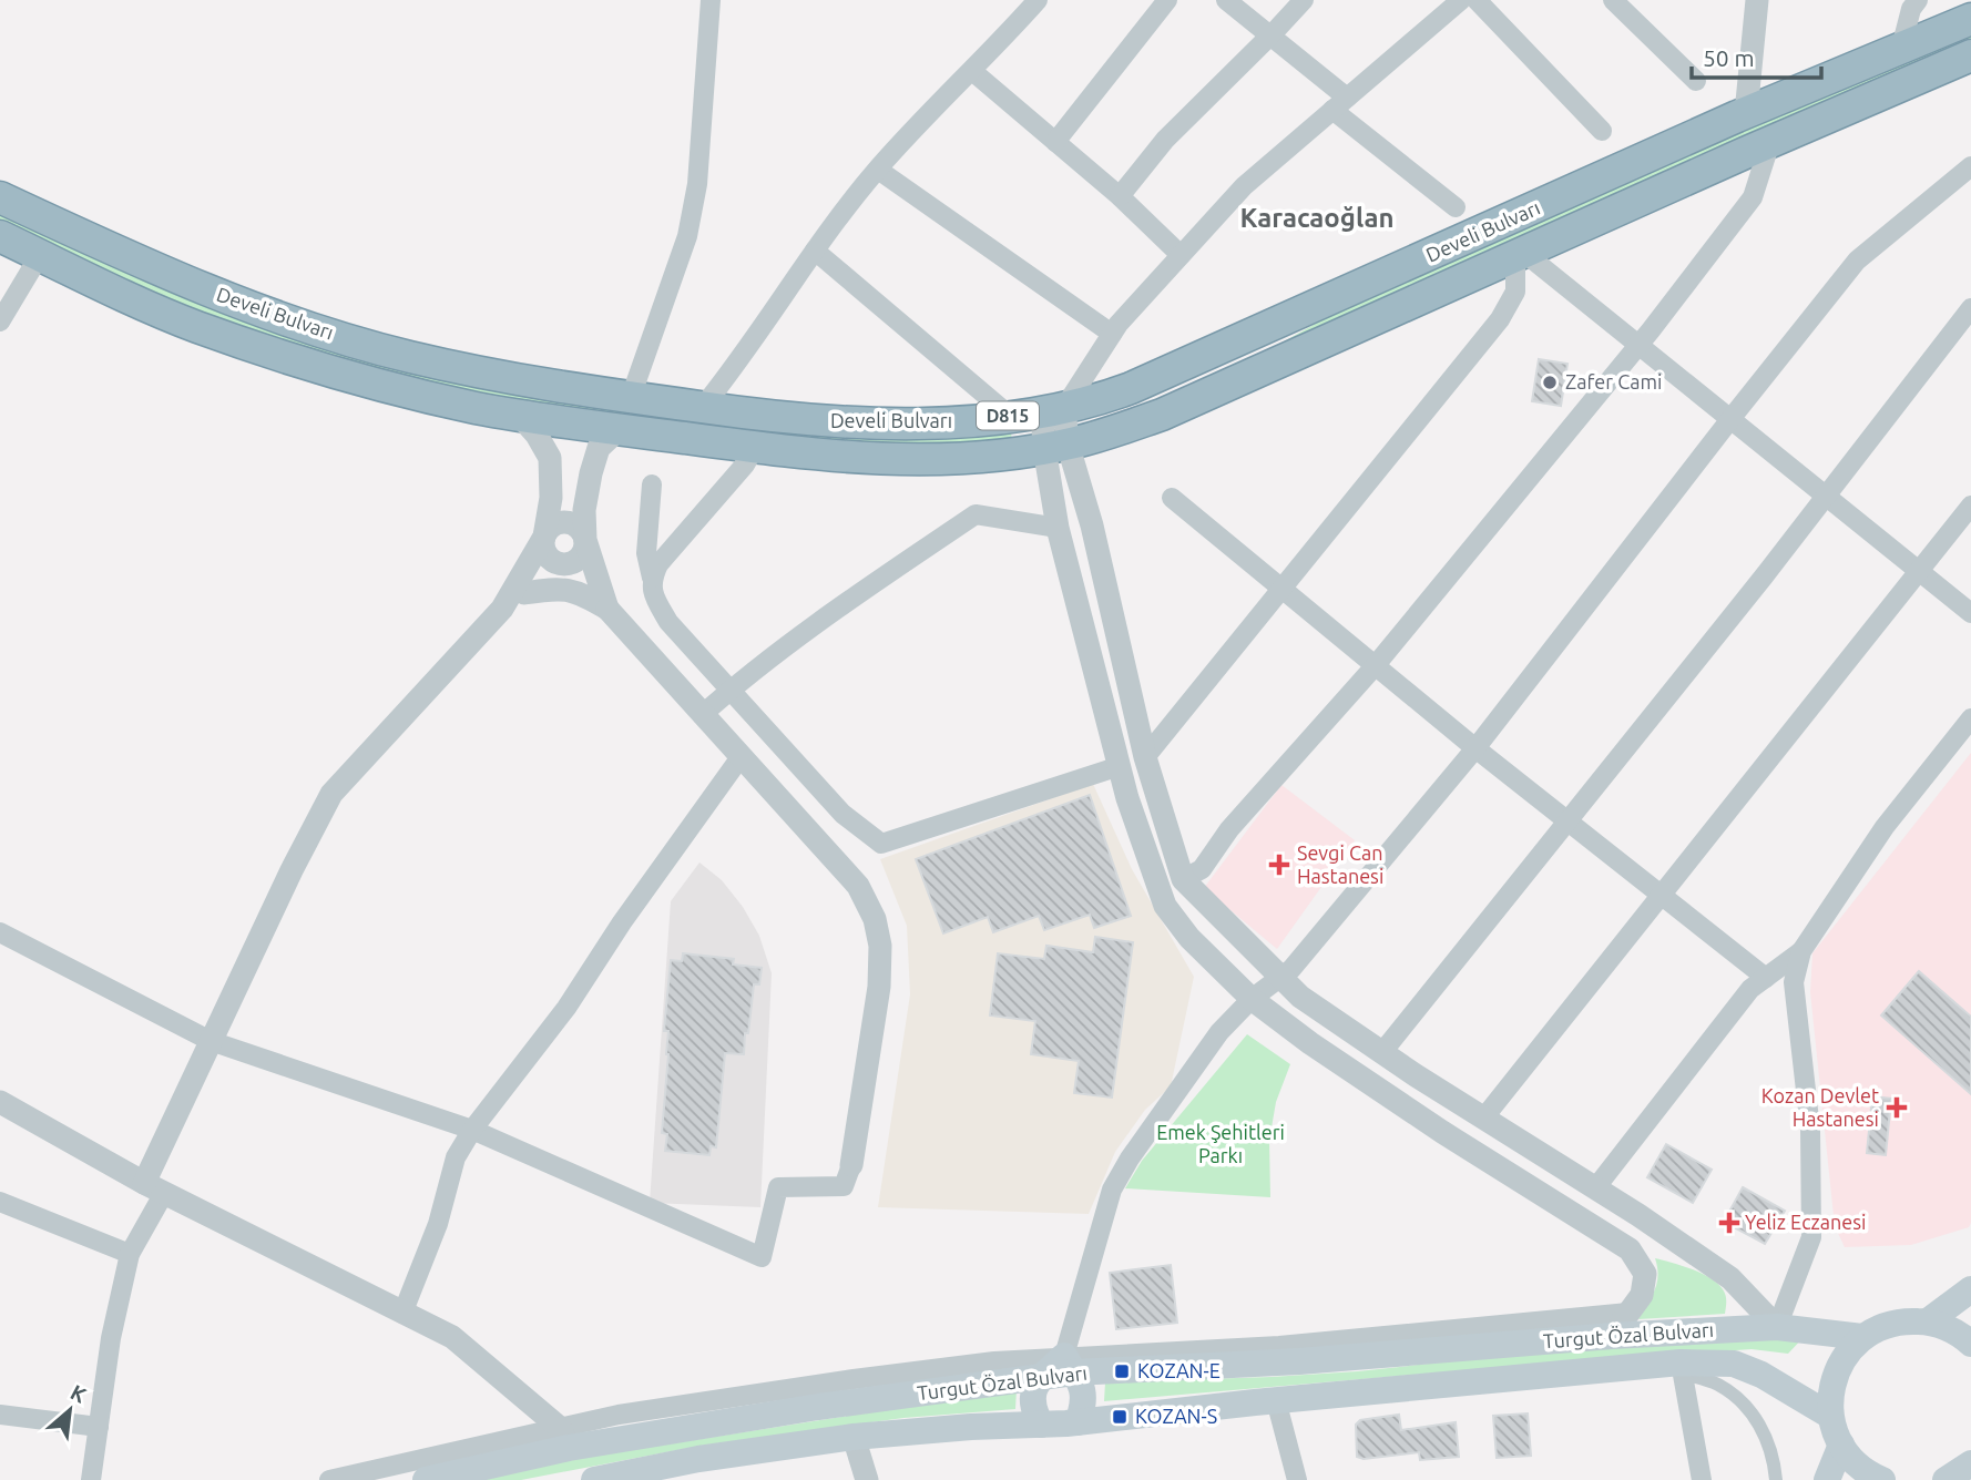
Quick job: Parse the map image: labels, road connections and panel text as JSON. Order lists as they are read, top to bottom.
{
  "streets": {
    "highway": ["Develi Bulvarı", "D815"],
    "main road": ["Turgut Özal Bulvarı"]
  },
  "districts": ["Karacaoğlan"],
  "parks": ["Emek Şehitleri Parkı"],
  "places": {
    "other": ["Zafer Cami"],
    "health": ["Sevgi Can Hastanesi", "Kozan Devlet Hastanesi", "Yeliz Eczanesi"],
    "transit": ["KOZAN-E", "KOZAN-S"]
  },
  "scale_bar": "50 m",
  "north": "top right"
}
